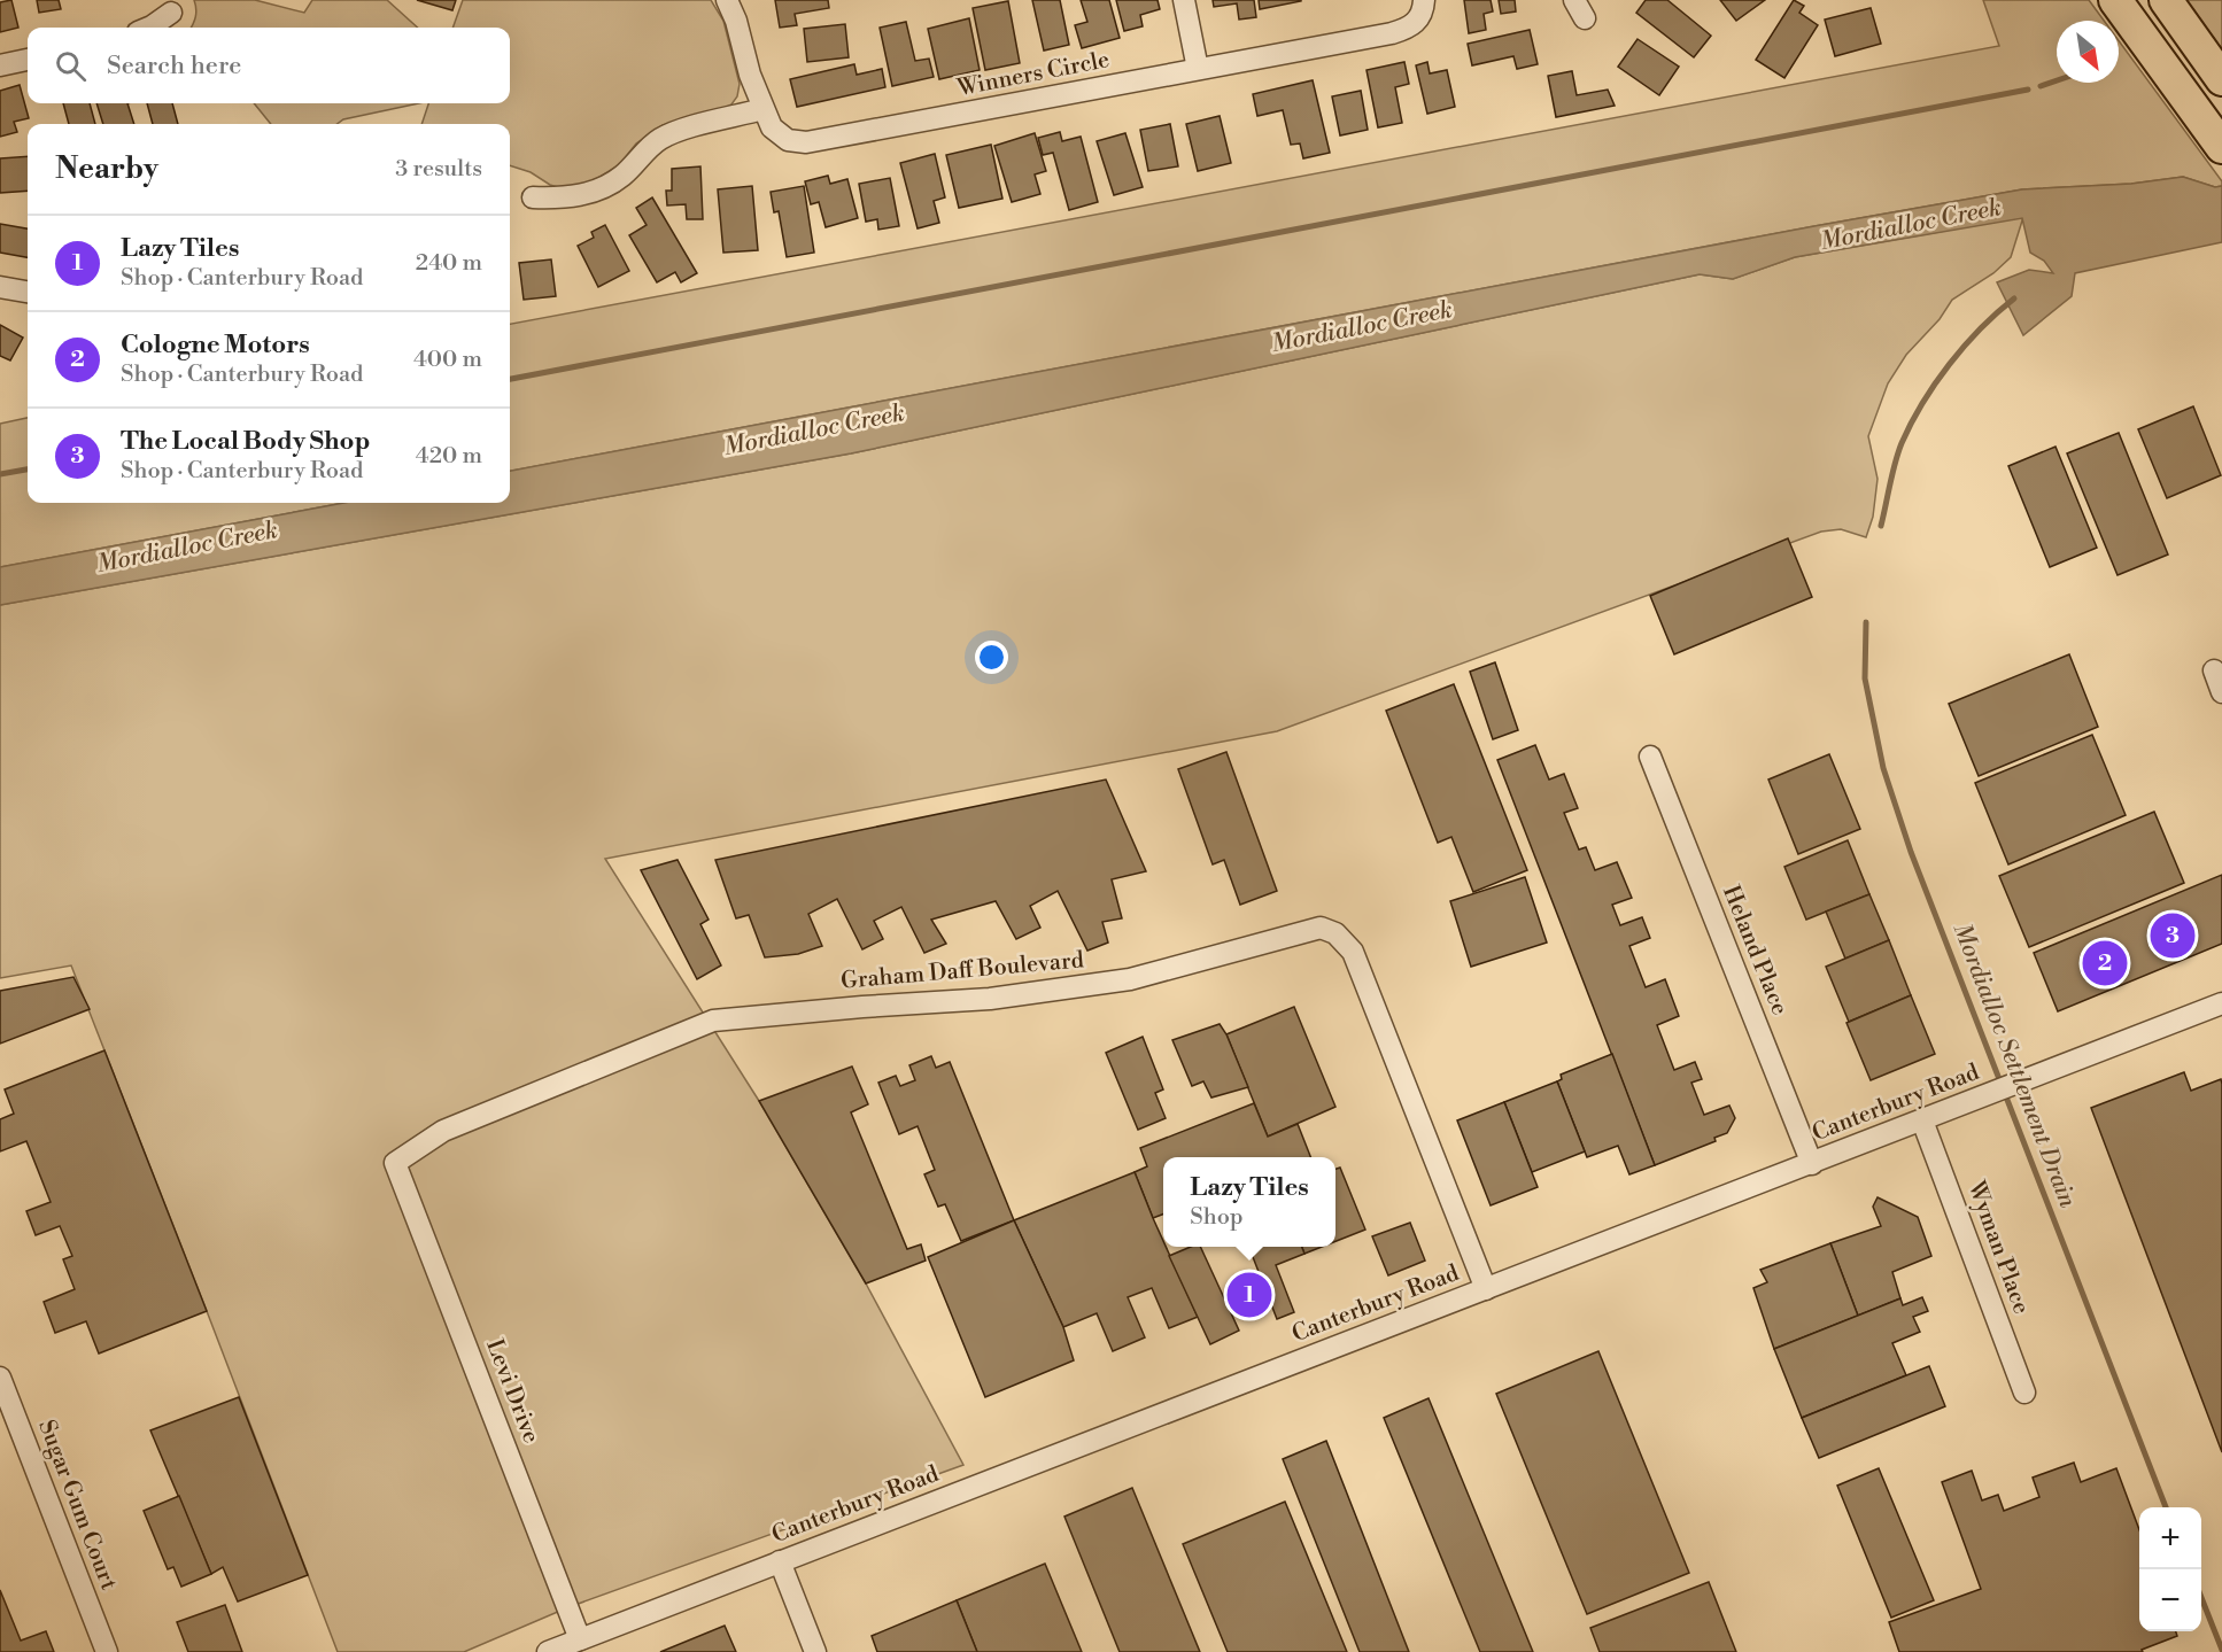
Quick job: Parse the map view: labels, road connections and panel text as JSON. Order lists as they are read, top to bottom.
{
  "streets": {
    "street": [
      "Winners Circle",
      "Heland Place",
      "Graham Daff Boulevard",
      "Canterbury Road",
      "Wyman Place",
      "Levi Drive",
      "Sugar Gum Court"
    ]
  },
  "crossings": [
    ["Heland Place", "Canterbury Road"],
    ["Graham Daff Boulevard", "Canterbury Road"],
    ["Graham Daff Boulevard", "Levi Drive"],
    ["Canterbury Road", "Wyman Place"],
    ["Canterbury Road", "Levi Drive"]
  ],
  "water": ["Mordialloc Creek", "Mordialloc Settlement Drain"],
  "north": "bottom right",
  "page": {
    "search": "Search here",
    "heading": ["Nearby", "3 results"],
    "list": [
      {
        "mark": "1",
        "name": "Lazy Tiles",
        "note": "Shop · Canterbury Road",
        "value": "240 m"
      },
      {
        "mark": "2",
        "name": "Cologne Motors",
        "note": "Shop · Canterbury Road",
        "value": "400 m"
      },
      {
        "mark": "3",
        "name": "The Local Body Shop",
        "note": "Shop · Canterbury Road",
        "value": "420 m"
      }
    ],
    "pins": ["3", "2", "1"],
    "popup": ["Lazy Tiles", "Shop"],
    "map_buttons": ["+", "−"]
  }
}
